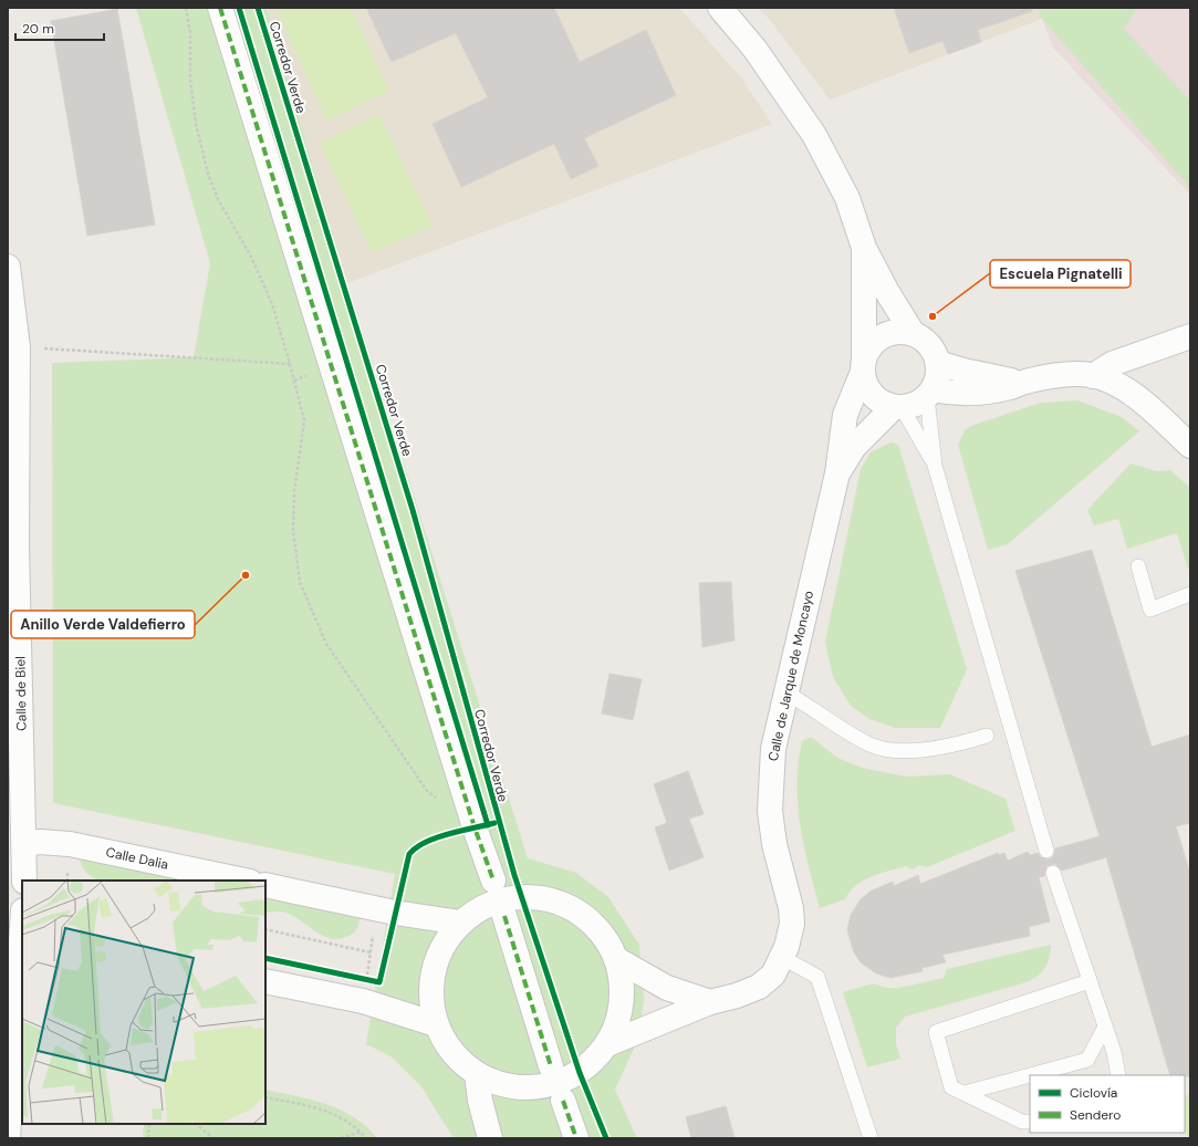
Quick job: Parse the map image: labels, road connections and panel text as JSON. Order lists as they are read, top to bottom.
{
  "streets": {
    "street": ["Calle de Jarque de Moncayo", "Calle de Biel", "Calle Dalia"],
    "cycle path": ["Corredor Verde"]
  },
  "crossings": [
    ["Calle de Biel", "Calle Dalia"]
  ],
  "places": ["Escuela Pignatelli", "Anillo Verde Valdefierro"],
  "legend": ["Ciclovía", "Sendero"],
  "scale_bar": "20 m"
}
